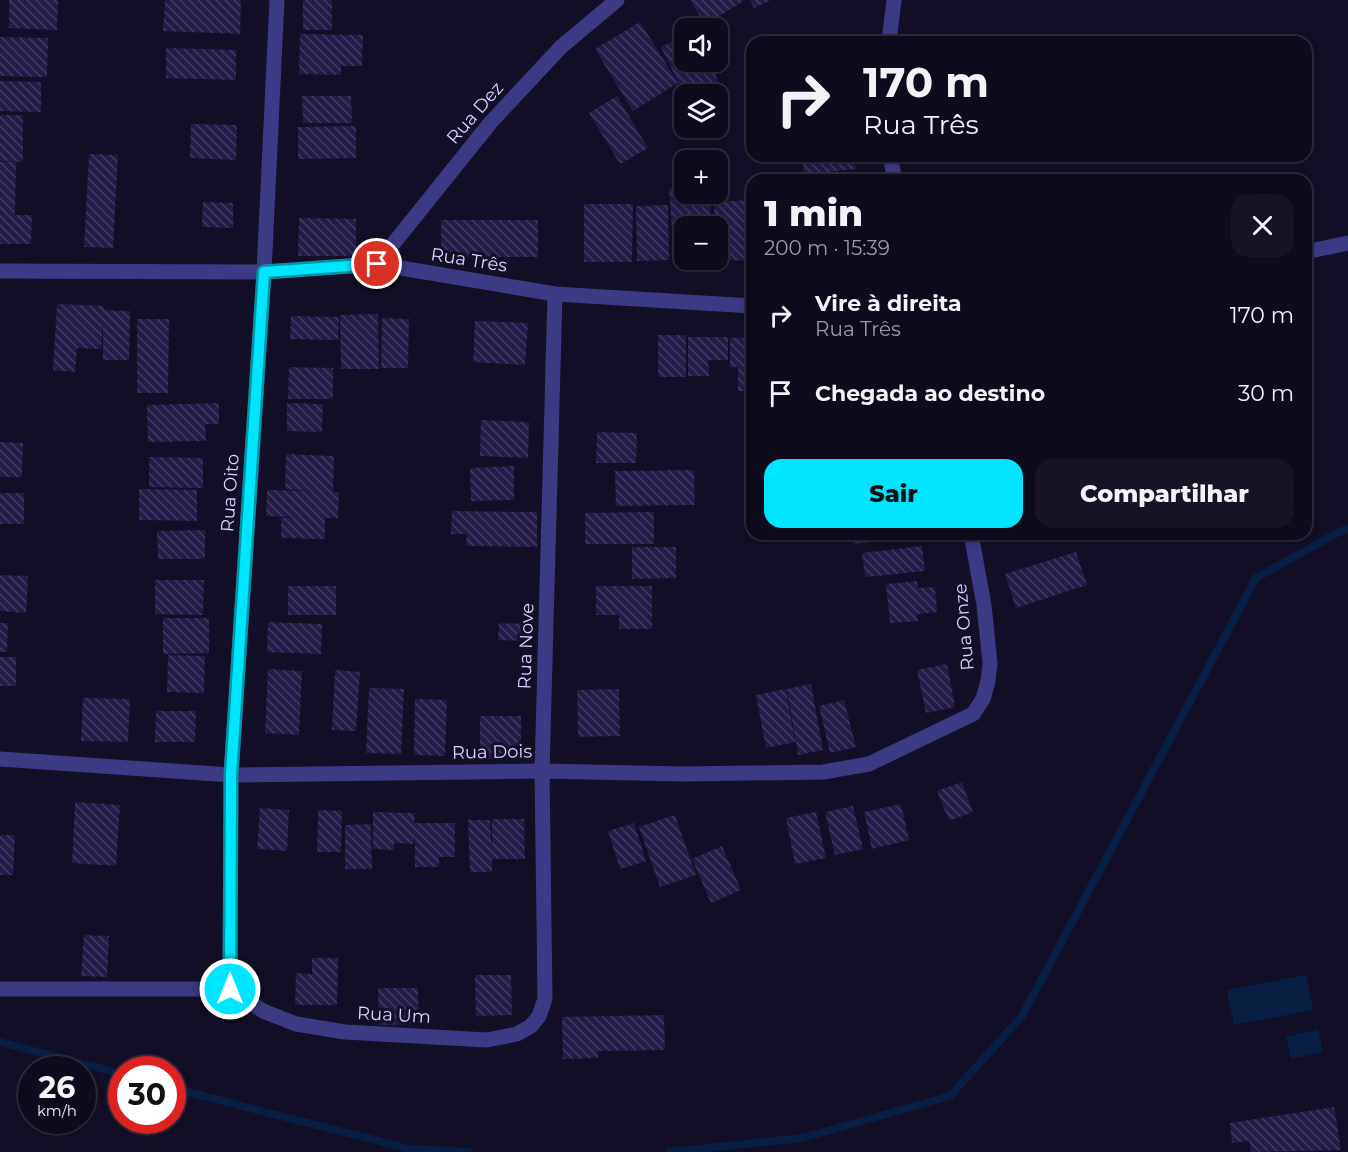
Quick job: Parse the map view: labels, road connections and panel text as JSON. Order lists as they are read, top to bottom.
{
  "streets": {
    "street": [
      "Rua Dez",
      "Rua Três",
      "Rua Oito",
      "Rua Onze",
      "Rua Nove",
      "Rua Dois",
      "Rua Um"
    ]
  },
  "crossings": [
    ["Rua Dez", "Rua Três"],
    ["Rua Três", "Rua Oito"],
    ["Rua Três", "Rua Nove"],
    ["Rua Oito", "Rua Dois"],
    ["Rua Oito", "Rua Um"],
    ["Rua Onze", "Rua Dois"],
    ["Rua Nove", "Rua Dois"],
    ["Rua Nove", "Rua Um"]
  ],
  "page": {
    "map_buttons": ["+", "−"],
    "turn": ["170 m", "Rua Três"],
    "heading": ["1 min", "200 m · 15:39"],
    "list": [
      {
        "name": "Vire à direita",
        "note": "Rua Três",
        "value": "170 m"
      },
      {
        "name": "Chegada ao destino",
        "value": "30 m"
      }
    ],
    "buttons": ["Sair", "Compartilhar"],
    "speed": "26 km/h",
    "limit": "30"
  }
}
